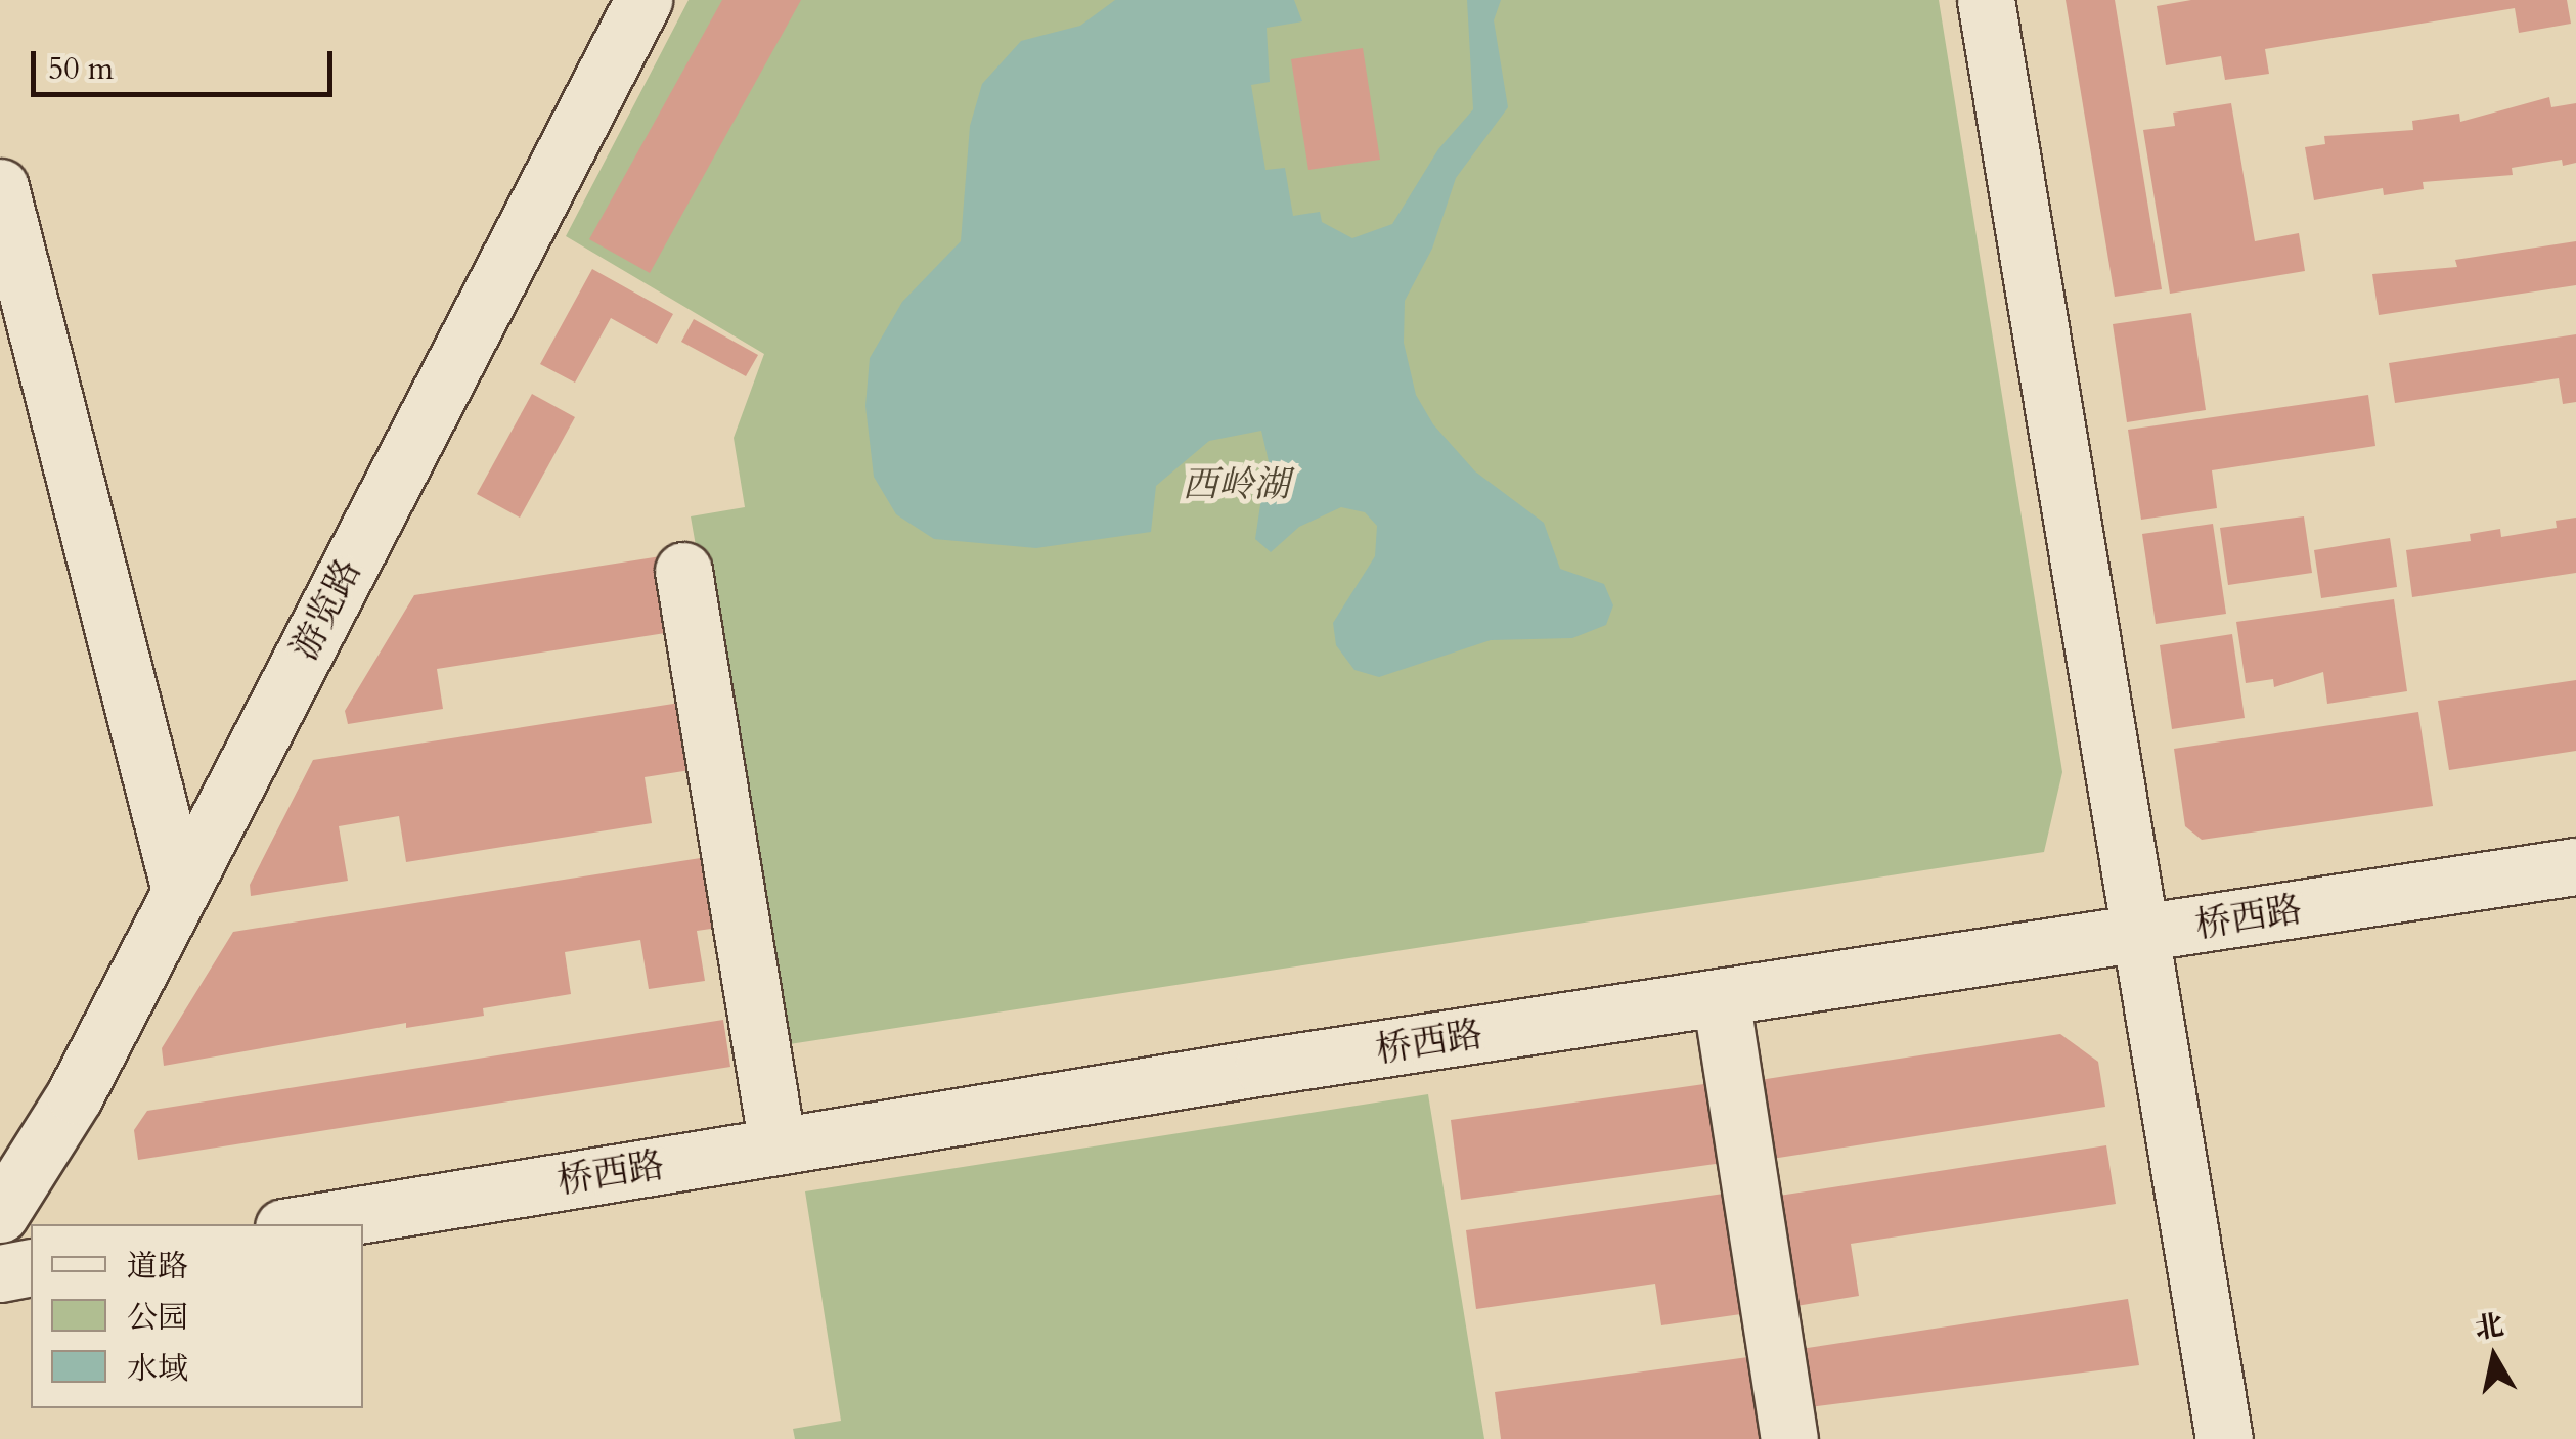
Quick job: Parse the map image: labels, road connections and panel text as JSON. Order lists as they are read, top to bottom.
{
  "streets": {
    "street": ["游览路", "桥西路"]
  },
  "parks": ["西岭湖"],
  "legend": ["道路", "公园", "水域"],
  "scale_bar": "50 m",
  "north": "top"
}
